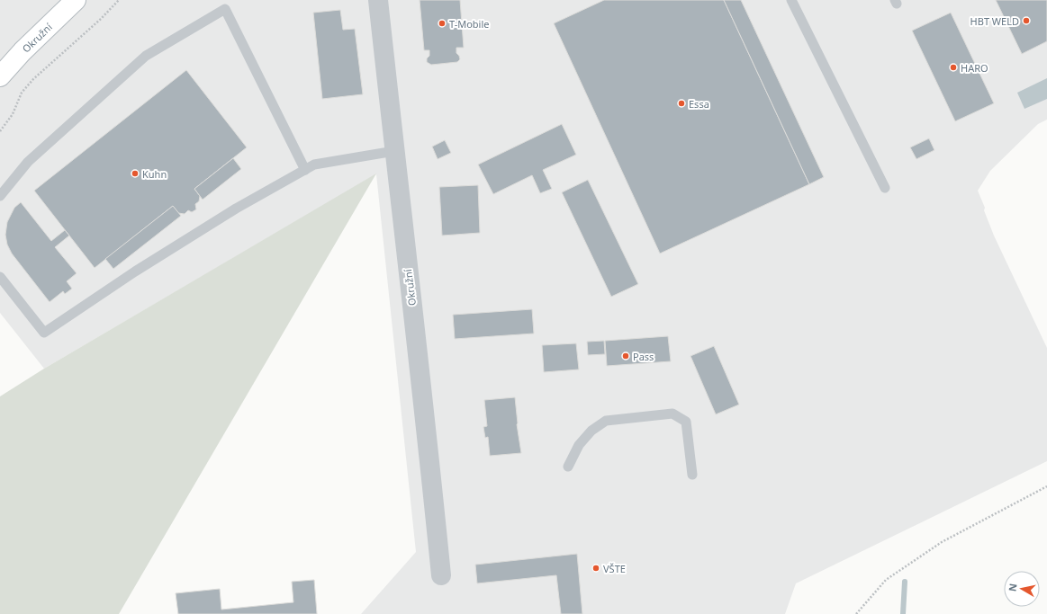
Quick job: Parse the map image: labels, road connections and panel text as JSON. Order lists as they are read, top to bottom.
{
  "streets": {
    "main road": ["Okružní"]
  },
  "places": [
    "HBT WELD",
    "T-Mobile",
    "HARO",
    "Essa",
    "Kuhn",
    "Pass",
    "VŠTE"
  ],
  "north": "left"
}
